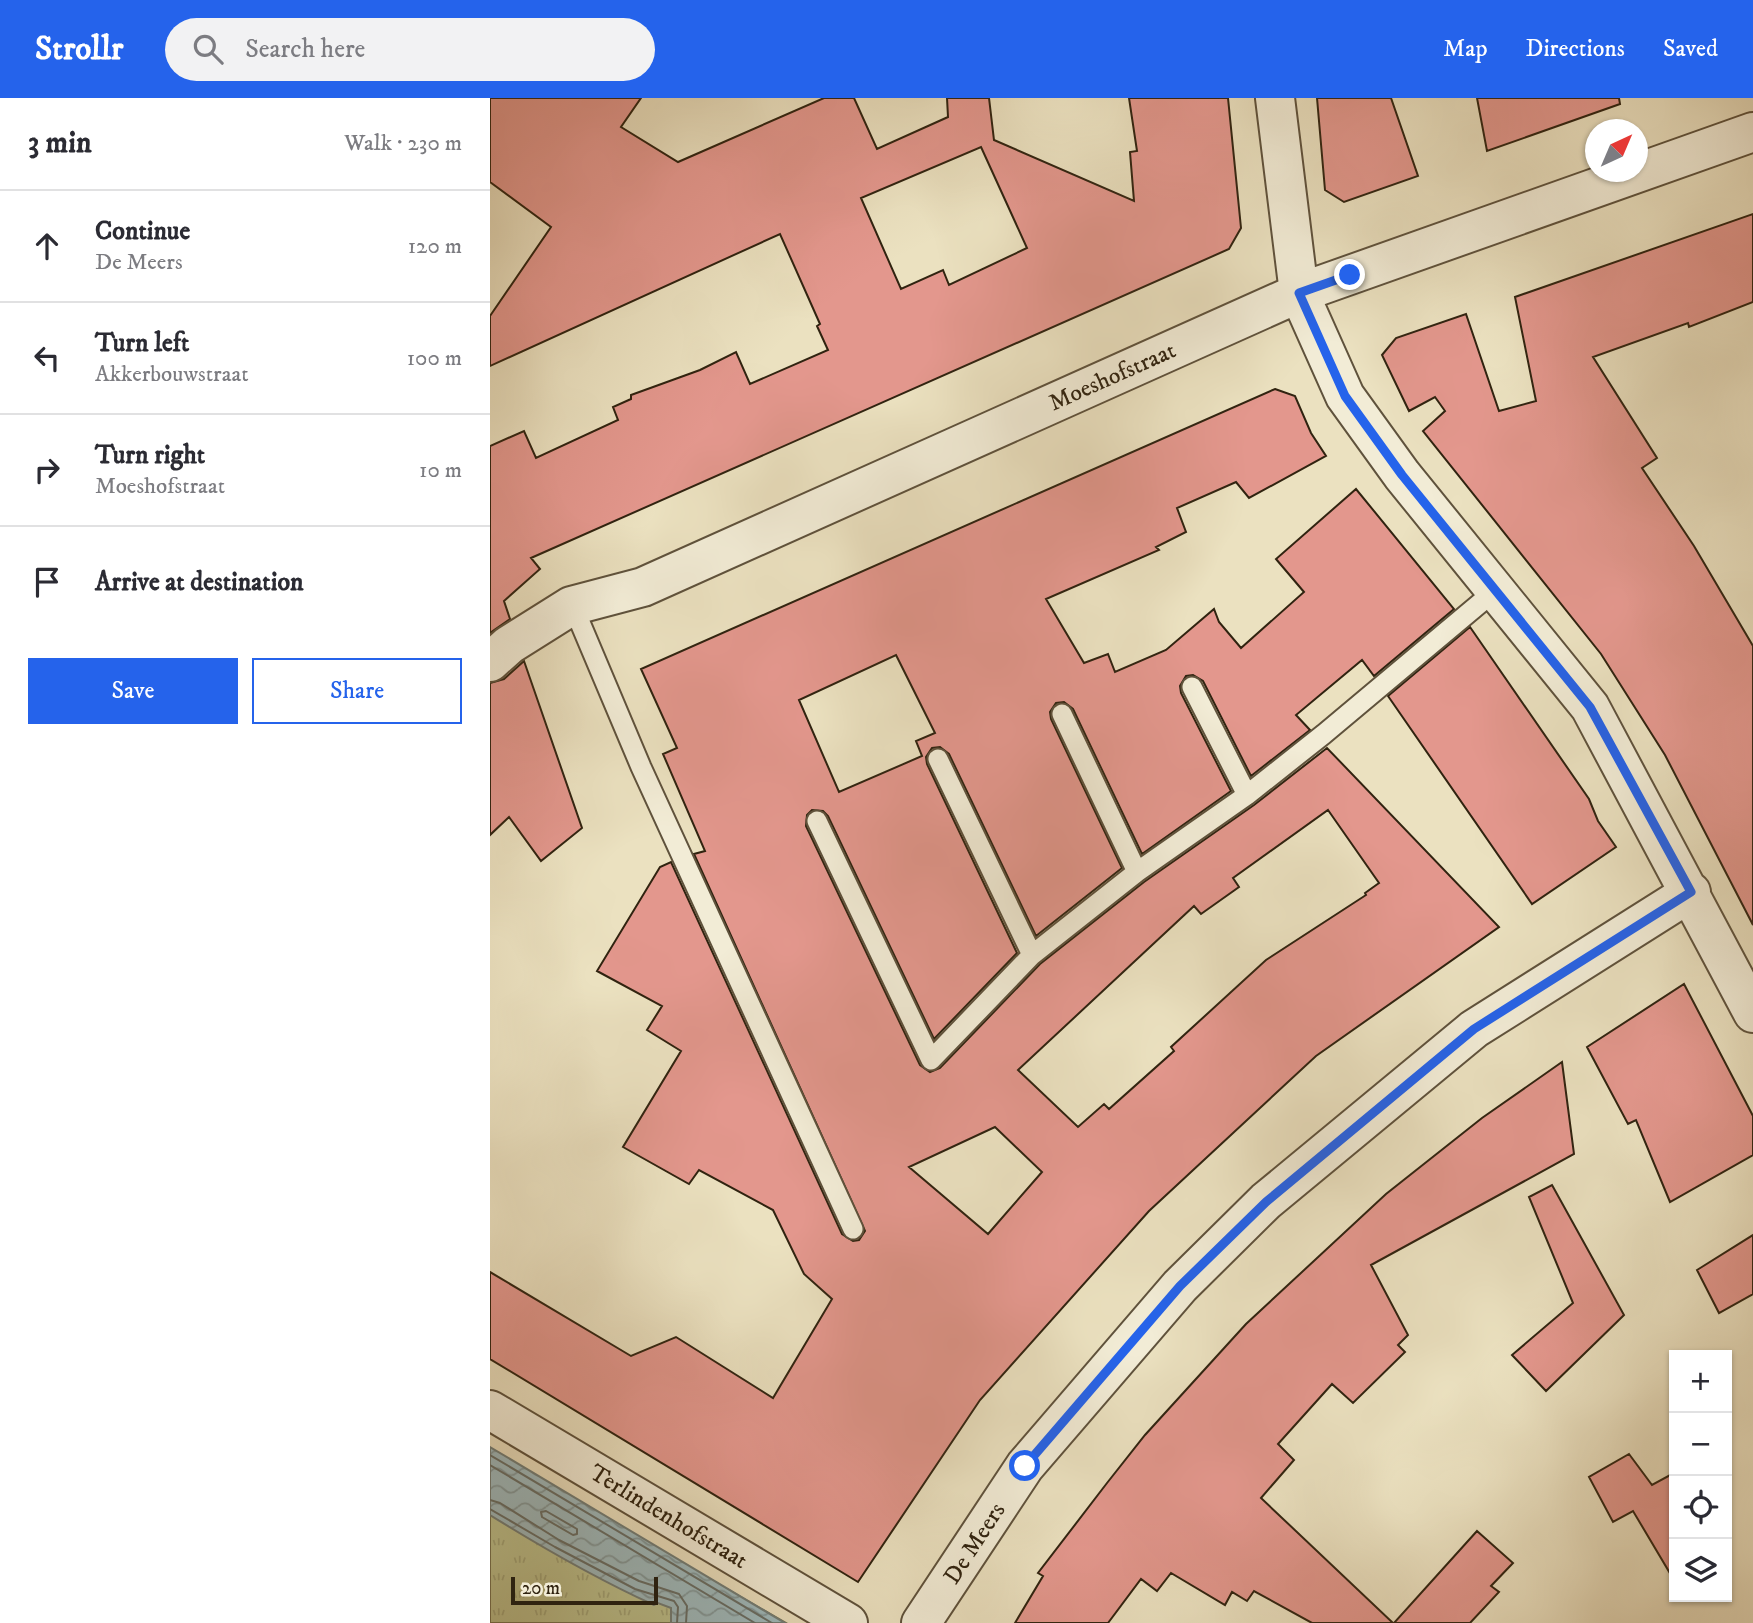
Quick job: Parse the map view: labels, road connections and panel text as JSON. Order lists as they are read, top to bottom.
{
  "streets": {
    "street": ["Moeshofstraat", "Terlindenhofstraat", "De Meers"]
  },
  "scale_bar": "20 m",
  "north": "top right",
  "page": {
    "header": "Strollr",
    "search": "Search here",
    "nav": ["Map", "Directions", "Saved"],
    "heading": ["3 min", "Walk · 230 m"],
    "list": [
      ["Continue", "De Meers", "120 m"],
      ["Turn left", "Akkerbouwstraat", "100 m"],
      ["Turn right", "Moeshofstraat", "10 m"],
      "Arrive at destination"
    ],
    "buttons": ["Save", "Share"],
    "map_buttons": ["+", "−"],
    "scale": "20 m"
  }
}
